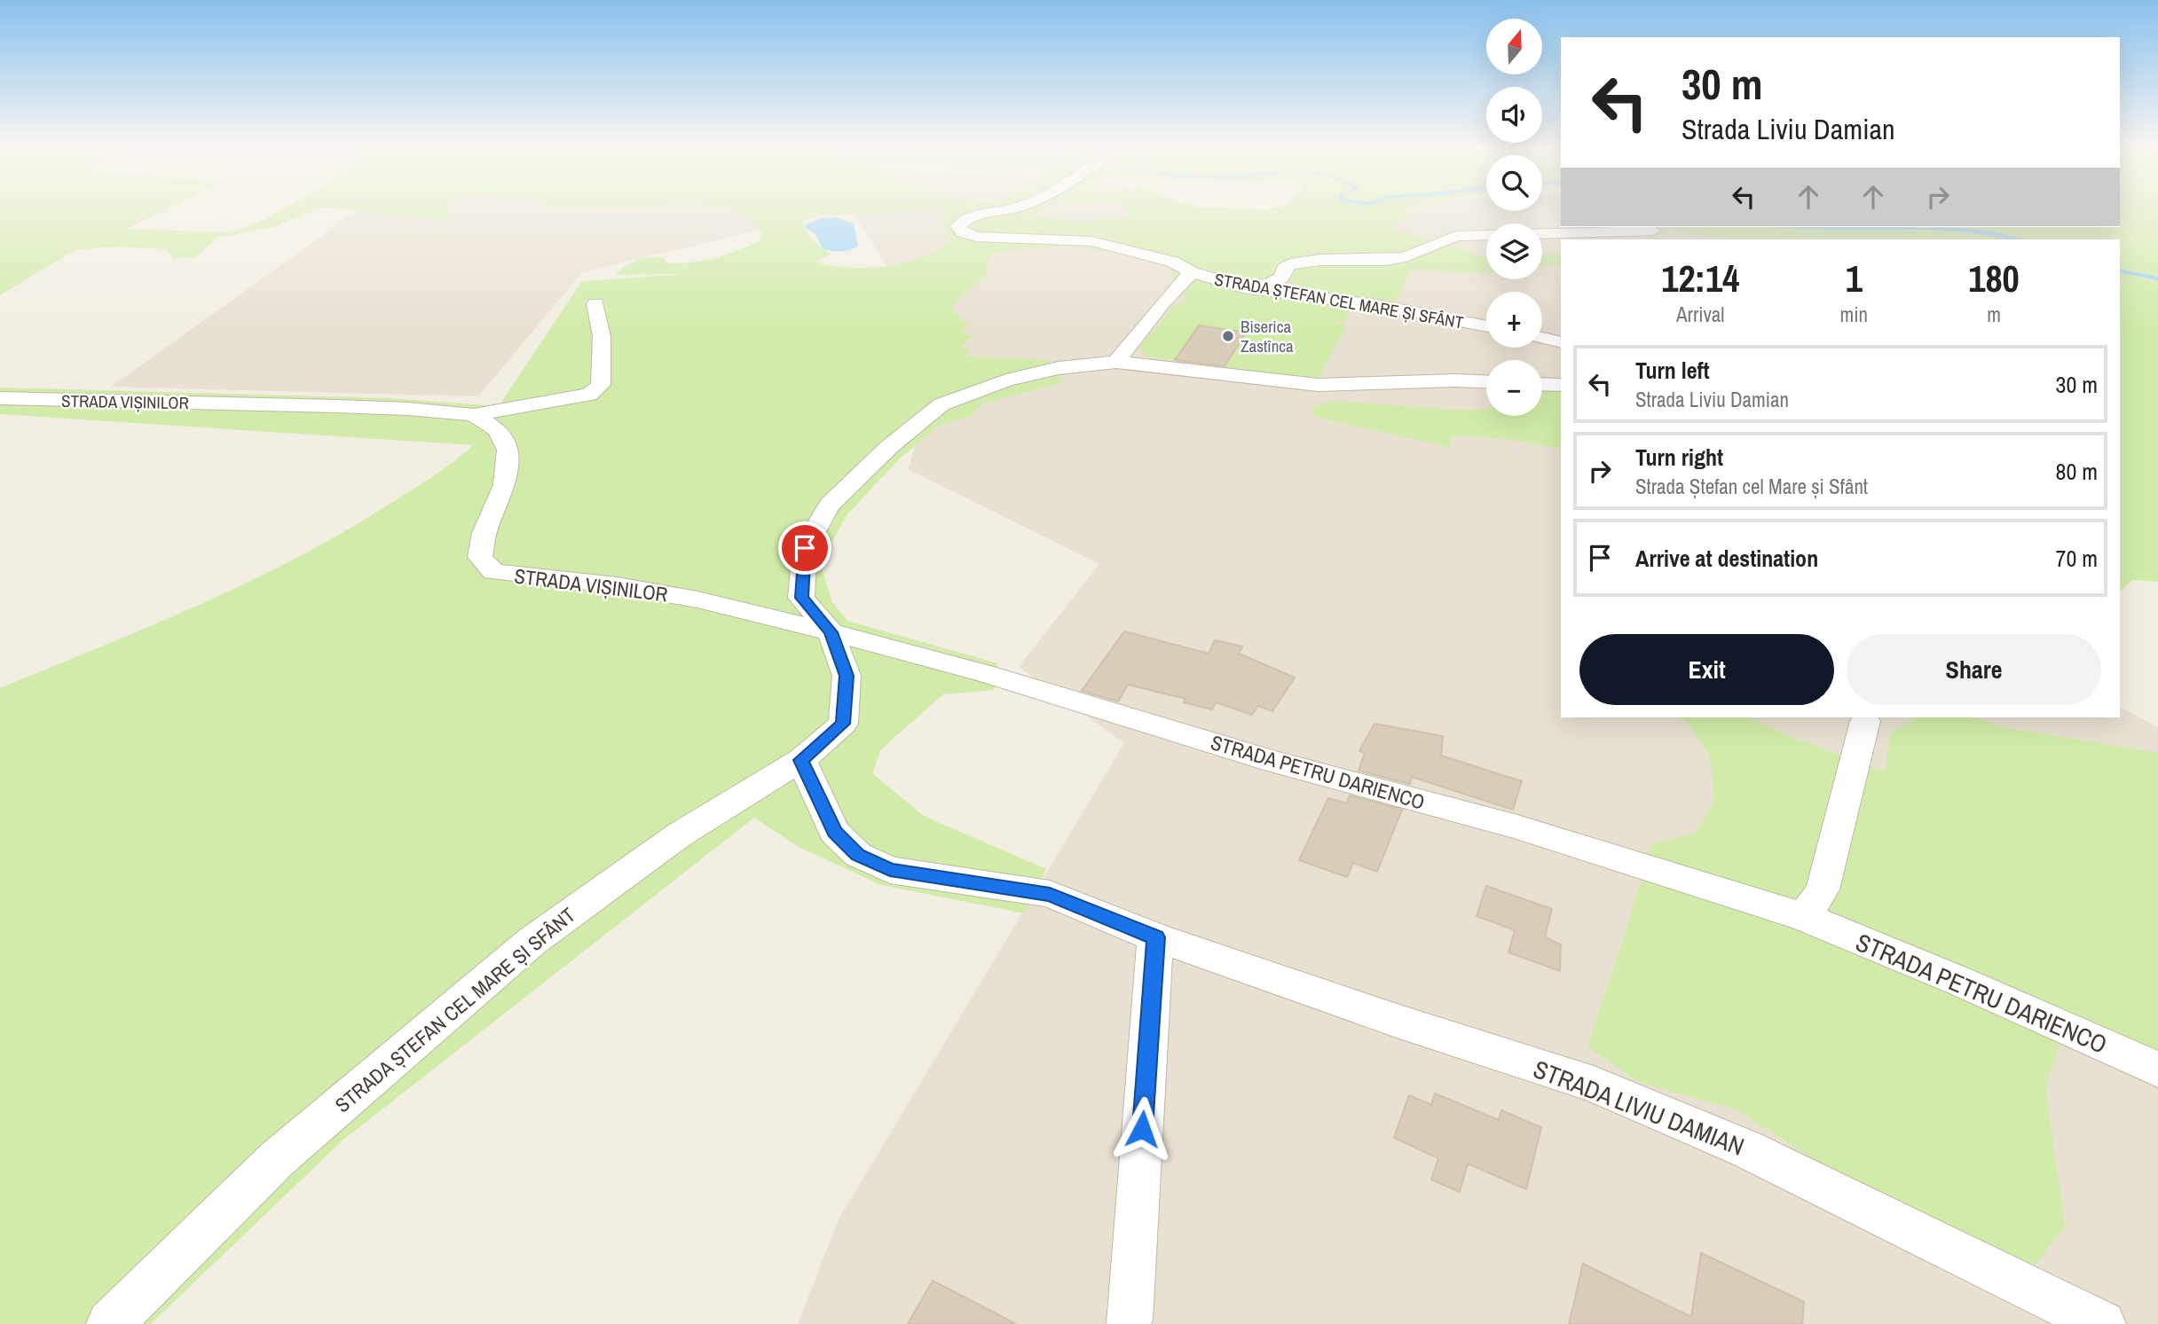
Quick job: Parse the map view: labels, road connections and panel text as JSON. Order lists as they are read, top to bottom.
{
  "streets": {
    "street": [
      "STRADA ȘTEFAN CEL MARE ȘI SFÂNT",
      "STRADA VIȘINILOR",
      "STRADA PETRU DARIENCO",
      "STRADA LIVIU DAMIAN"
    ]
  },
  "crossings": [
    ["STRADA ȘTEFAN CEL MARE ȘI SFÂNT", "STRADA VIȘINILOR"],
    ["STRADA ȘTEFAN CEL MARE ȘI SFÂNT", "STRADA PETRU DARIENCO"],
    ["STRADA ȘTEFAN CEL MARE ȘI SFÂNT", "STRADA LIVIU DAMIAN"],
    ["STRADA VIȘINILOR", "STRADA PETRU DARIENCO"]
  ],
  "places": ["Biserica Zastînca"],
  "north": "top",
  "page": {
    "map_buttons": ["+", "−"],
    "turn": ["30 m", "Strada Liviu Damian"],
    "eta": [
      "12:14",
      "Arrival",
      "1",
      "min",
      "180",
      "m"
    ],
    "list": [
      {
        "name": "Turn left",
        "note": "Strada Liviu Damian",
        "value": "30 m"
      },
      {
        "name": "Turn right",
        "note": "Strada Ștefan cel Mare și Sfânt",
        "value": "80 m"
      },
      {
        "name": "Arrive at destination",
        "value": "70 m"
      }
    ],
    "buttons": ["Exit", "Share"]
  }
}
